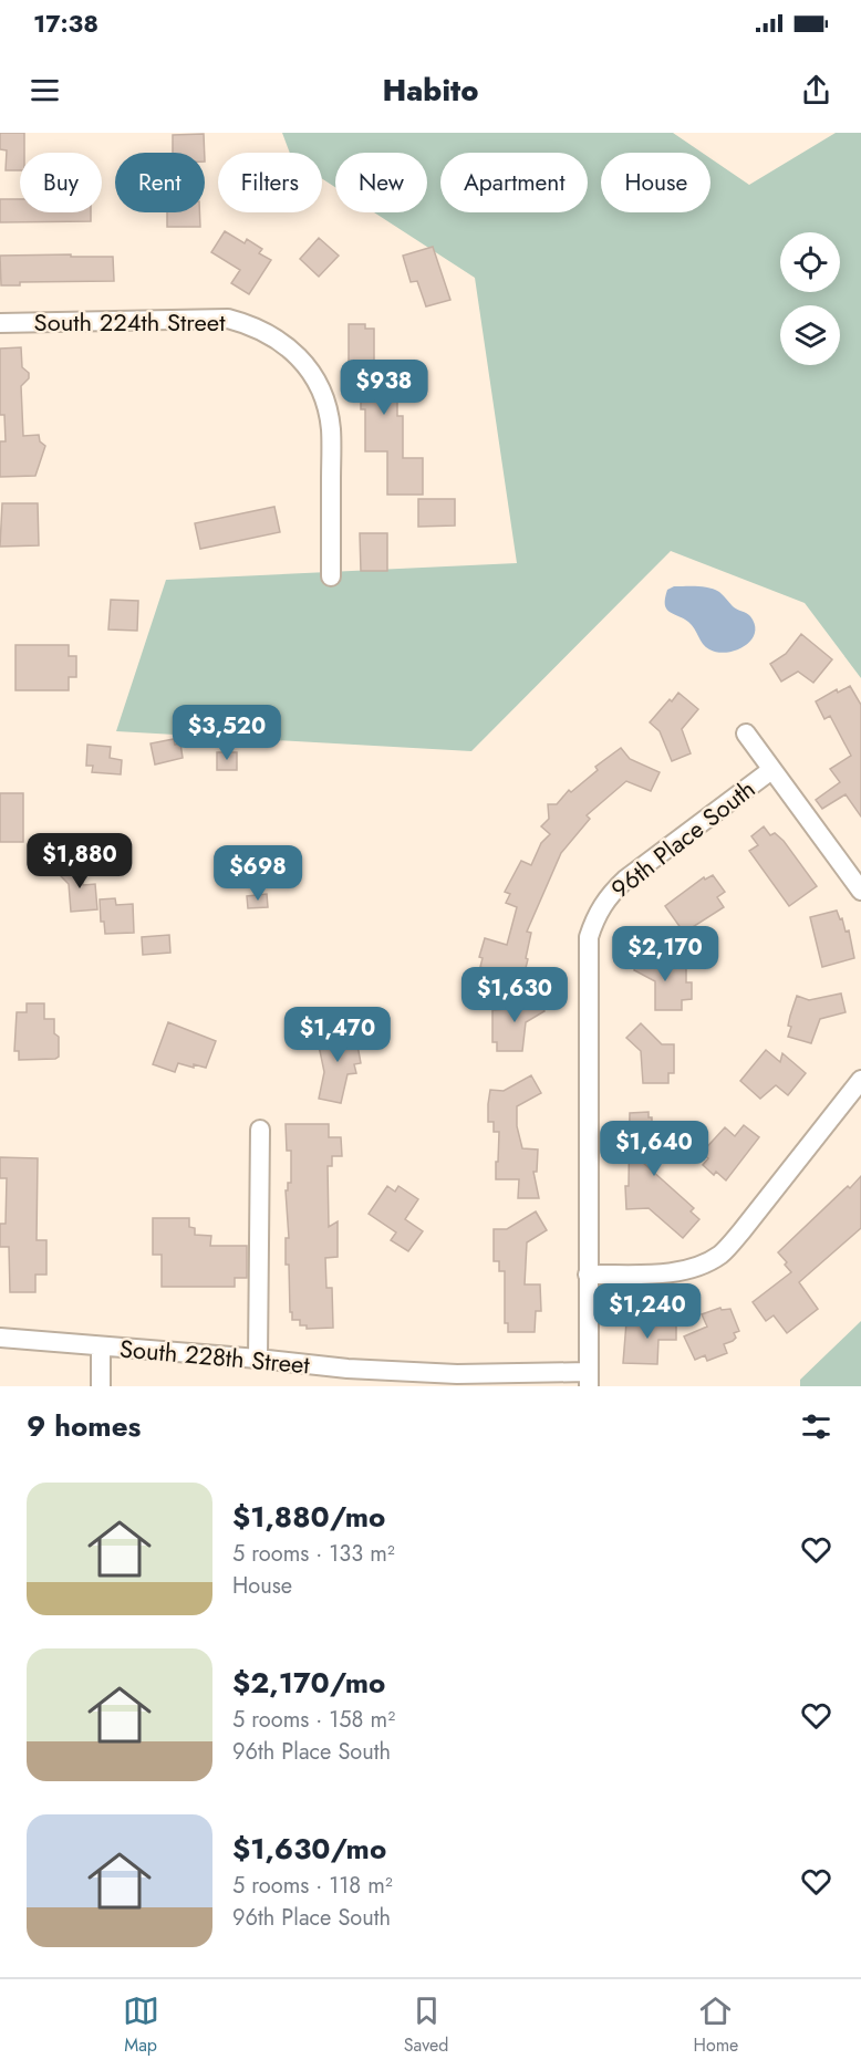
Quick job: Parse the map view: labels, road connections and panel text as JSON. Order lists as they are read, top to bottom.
{
  "streets": {
    "street": ["South 224th Street", "96th Place South", "South 228th Street"]
  },
  "crossings": [
    ["96th Place South", "South 228th Street"]
  ],
  "page": {
    "status": "17:38",
    "header": "Habito",
    "chip": [
      "Buy",
      "Rent",
      "Filters",
      "New",
      "Apartment",
      "House"
    ],
    "price": [
      "$938",
      "$3,520",
      "$1,880",
      "$698",
      "$2,170",
      "$1,630",
      "$1,470",
      "$1,640",
      "$1,240"
    ],
    "heading": "9 homes",
    "list": [
      {
        "name": "$1,880/mo",
        "note": "5 rooms · 133 m² · House"
      },
      {
        "name": "$2,170/mo",
        "note": "5 rooms · 158 m² · 96th Place South"
      },
      {
        "name": "$1,630/mo",
        "note": "5 rooms · 118 m² · 96th Place South"
      }
    ],
    "tabs": ["Map", "Saved", "Home"]
  }
}
